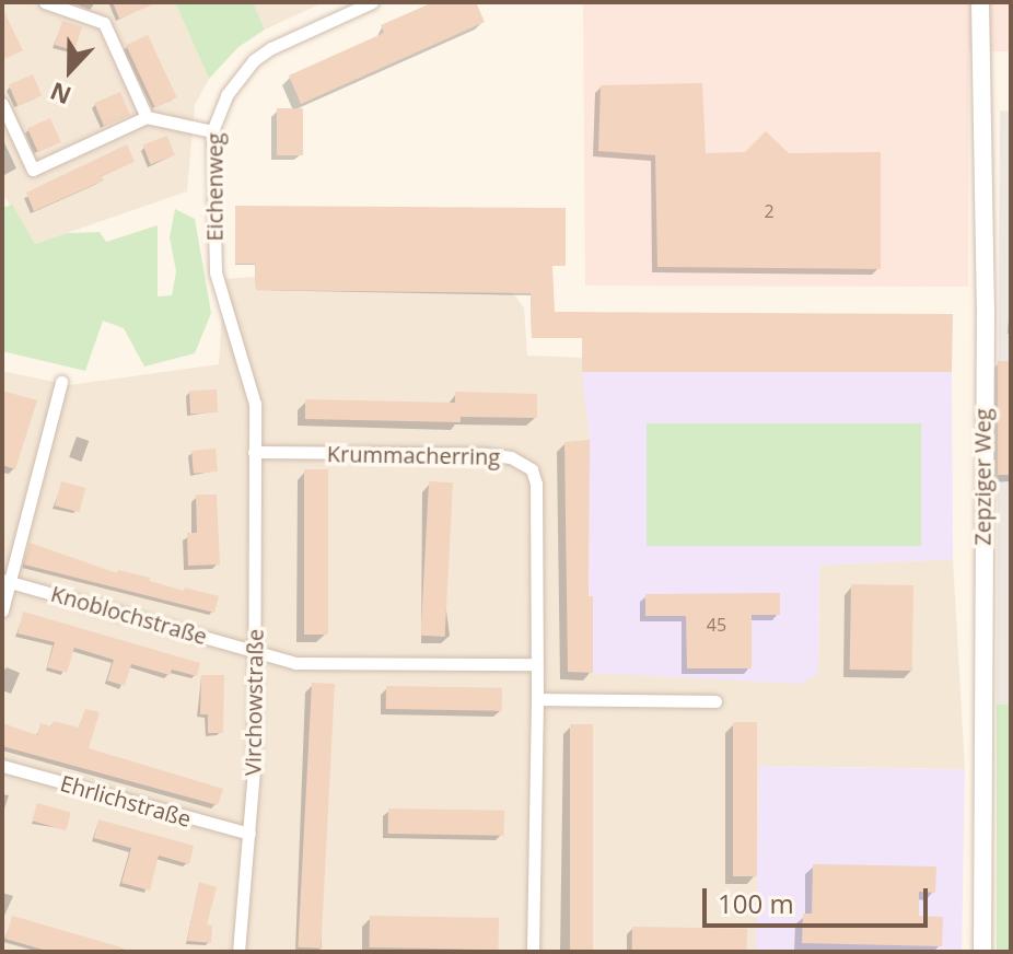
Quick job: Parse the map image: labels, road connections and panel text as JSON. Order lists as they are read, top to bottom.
{
  "streets": {
    "street": [
      "Eichenweg",
      "Krummacherring",
      "Zepziger Weg",
      "Knoblochstraße",
      "Virchowstraße",
      "Ehrlichstraße"
    ]
  },
  "crossings": [
    ["Eichenweg", "Krummacherring"],
    ["Eichenweg", "Virchowstraße"],
    ["Krummacherring", "Virchowstraße"],
    ["Knoblochstraße", "Virchowstraße"],
    ["Virchowstraße", "Ehrlichstraße"]
  ],
  "house_numbers": ["2", "45"],
  "scale_bar": "100 m",
  "north": "bottom"
}
